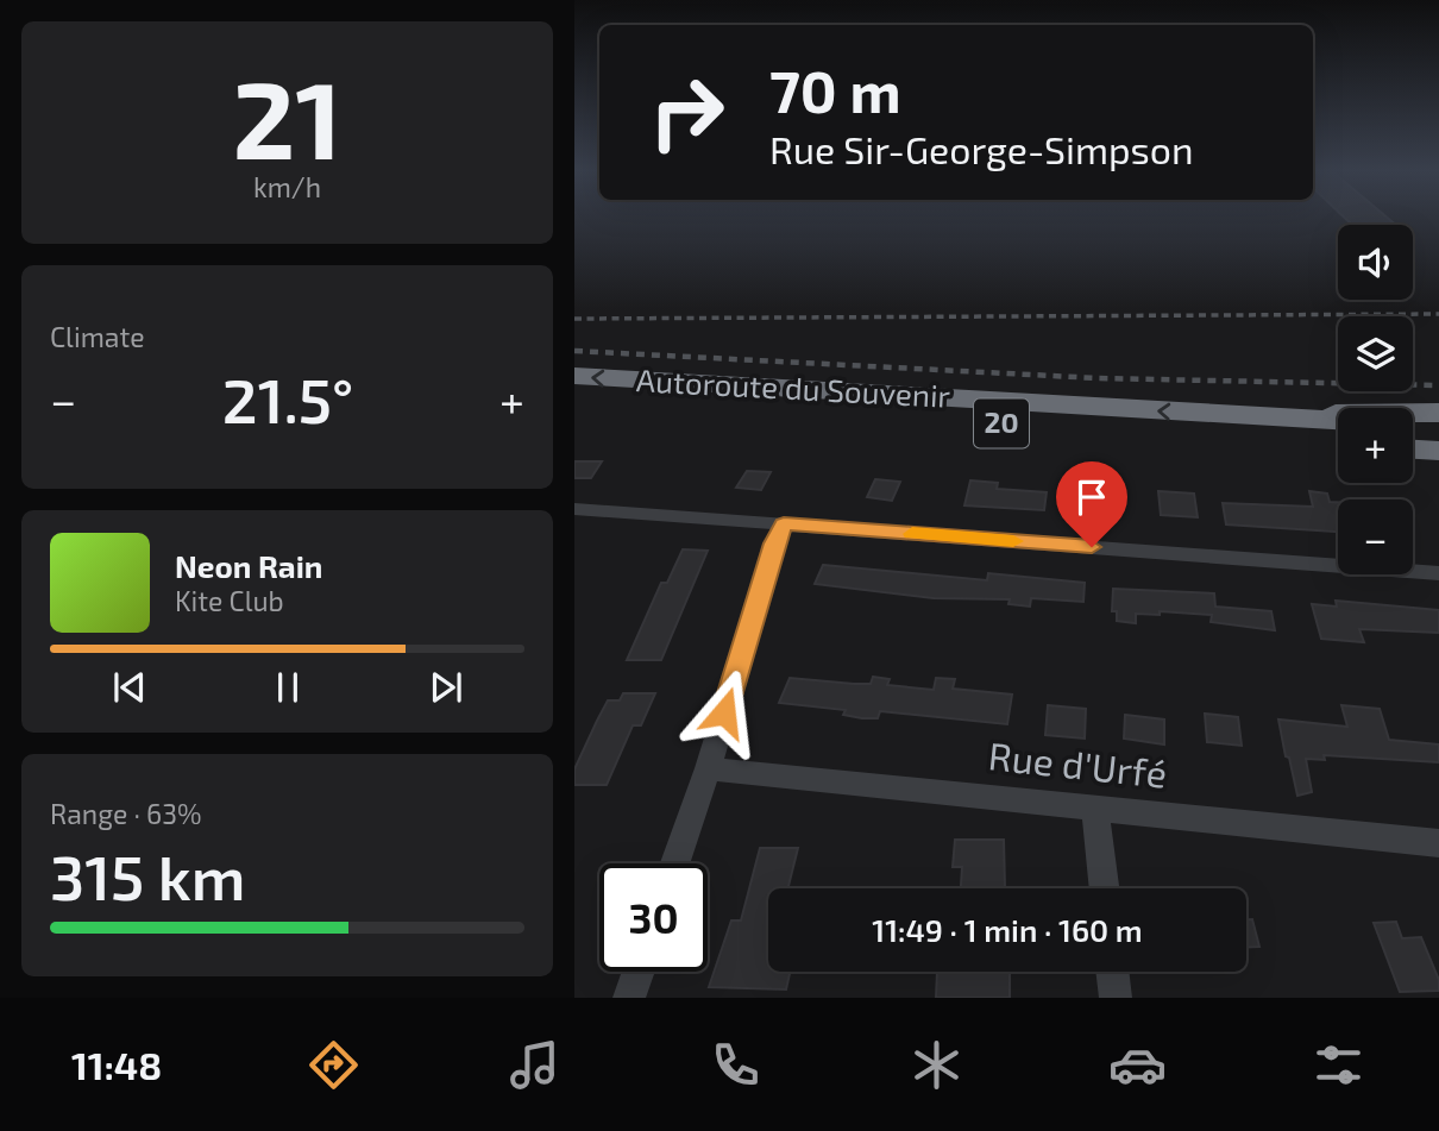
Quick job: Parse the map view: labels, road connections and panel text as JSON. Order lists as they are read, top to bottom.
{
  "streets": {
    "highway": ["Autoroute du Souvenir", "20"],
    "street": ["Rue d'Urfé"]
  },
  "page": {
    "tile": [
      ["21", "km/h"],
      "Climate",
      ["Range · 63%", "315 km"]
    ],
    "turn": ["70 m", "Rue Sir-George-Simpson"],
    "map_buttons": ["+", "−"],
    "heat": ["−", "21.5°", "+"],
    "song": ["Neon Rain", "Kite Club"],
    "limit": "30",
    "trip": "11:49 · 1 min · 160 m",
    "tabs": "11:48"
  }
}
